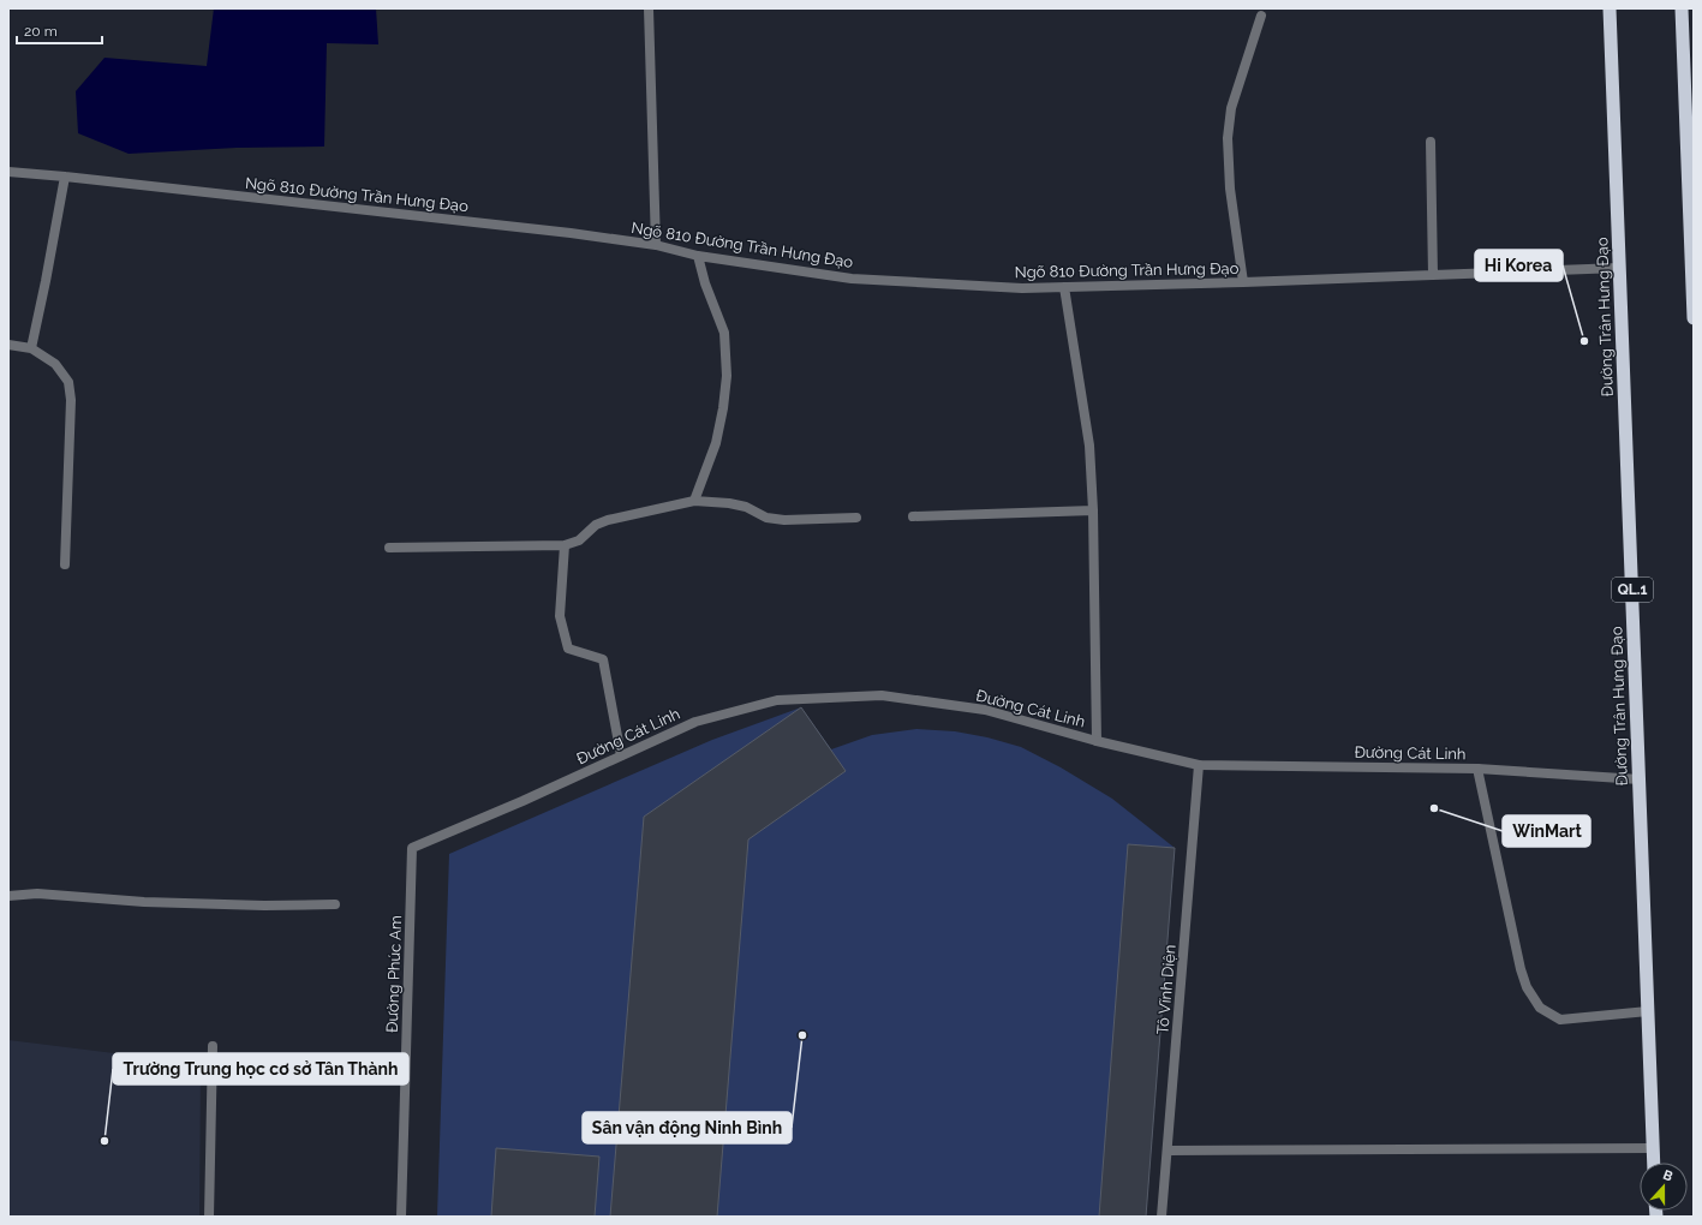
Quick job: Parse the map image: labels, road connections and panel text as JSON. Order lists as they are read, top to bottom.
{
  "streets": {
    "highway": ["Đường Trân Hưng Đạo", "QL.1"],
    "street": [
      "Ngõ 810 Đường Trần Hưng Đạo",
      "Đường Cát Linh",
      "Đường Phúc Am",
      "Tô Vĩnh Diện"
    ]
  },
  "crossings": [
    ["Ngõ 810 Đường Trần Hưng Đạo", "Đường Trân Hưng Đạo"],
    ["Đường Trân Hưng Đạo", "Đường Cát Linh"],
    ["Đường Cát Linh", "Đường Phúc Am"],
    ["Đường Cát Linh", "Tô Vĩnh Diện"]
  ],
  "places": [
    "Hi Korea",
    "WinMart",
    "Sân vận động Ninh Bình",
    "Trường Trung học cơ sở Tân Thành"
  ],
  "scale_bar": "20 m",
  "north": "top"
}
